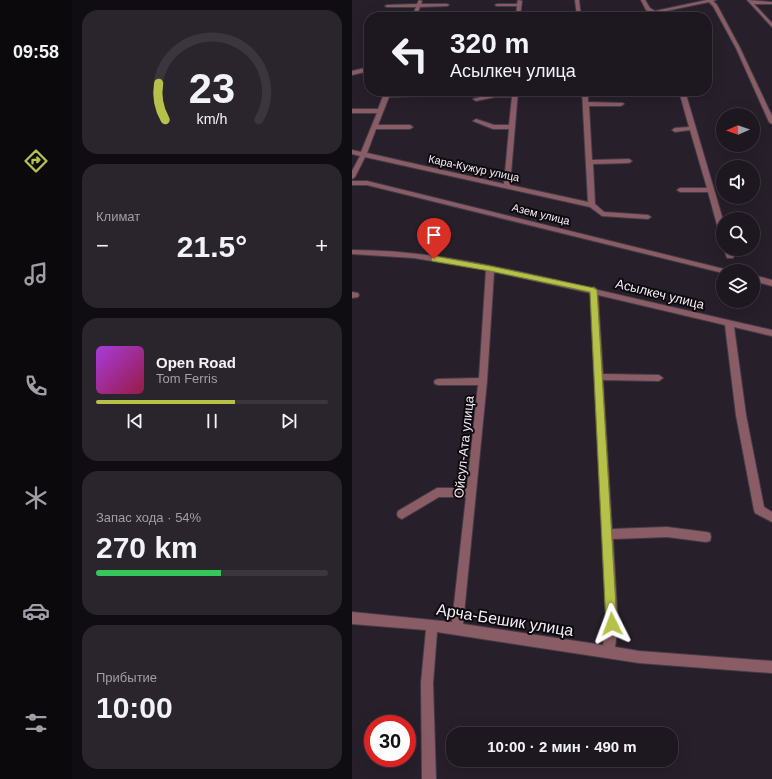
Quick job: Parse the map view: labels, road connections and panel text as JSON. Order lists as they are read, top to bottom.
{
  "streets": {
    "street": [
      "Кара-Кужур улица",
      "Азем улица",
      "Асылкеч улица",
      "Ойсул-Ата улица",
      "Арча-Бешик улица"
    ]
  },
  "crossings": [
    ["Асылкеч улица", "Ойсул-Ата улица"],
    ["Ойсул-Ата улица", "Арча-Бешик улица"]
  ],
  "north": "left",
  "page": {
    "tabs": "09:58",
    "turn": ["320 m", "Асылкеч улица"],
    "tile": [
      "Климат",
      ["Запас хода · 54%", "270 km"],
      ["Прибытие", "10:00"]
    ],
    "heat": ["−", "21.5°", "+"],
    "song": ["Open Road", "Tom Ferris"],
    "limit": "30",
    "trip": "10:00 · 2 мин · 490 m",
    "gauge": ["23", "km/h"]
  }
}
